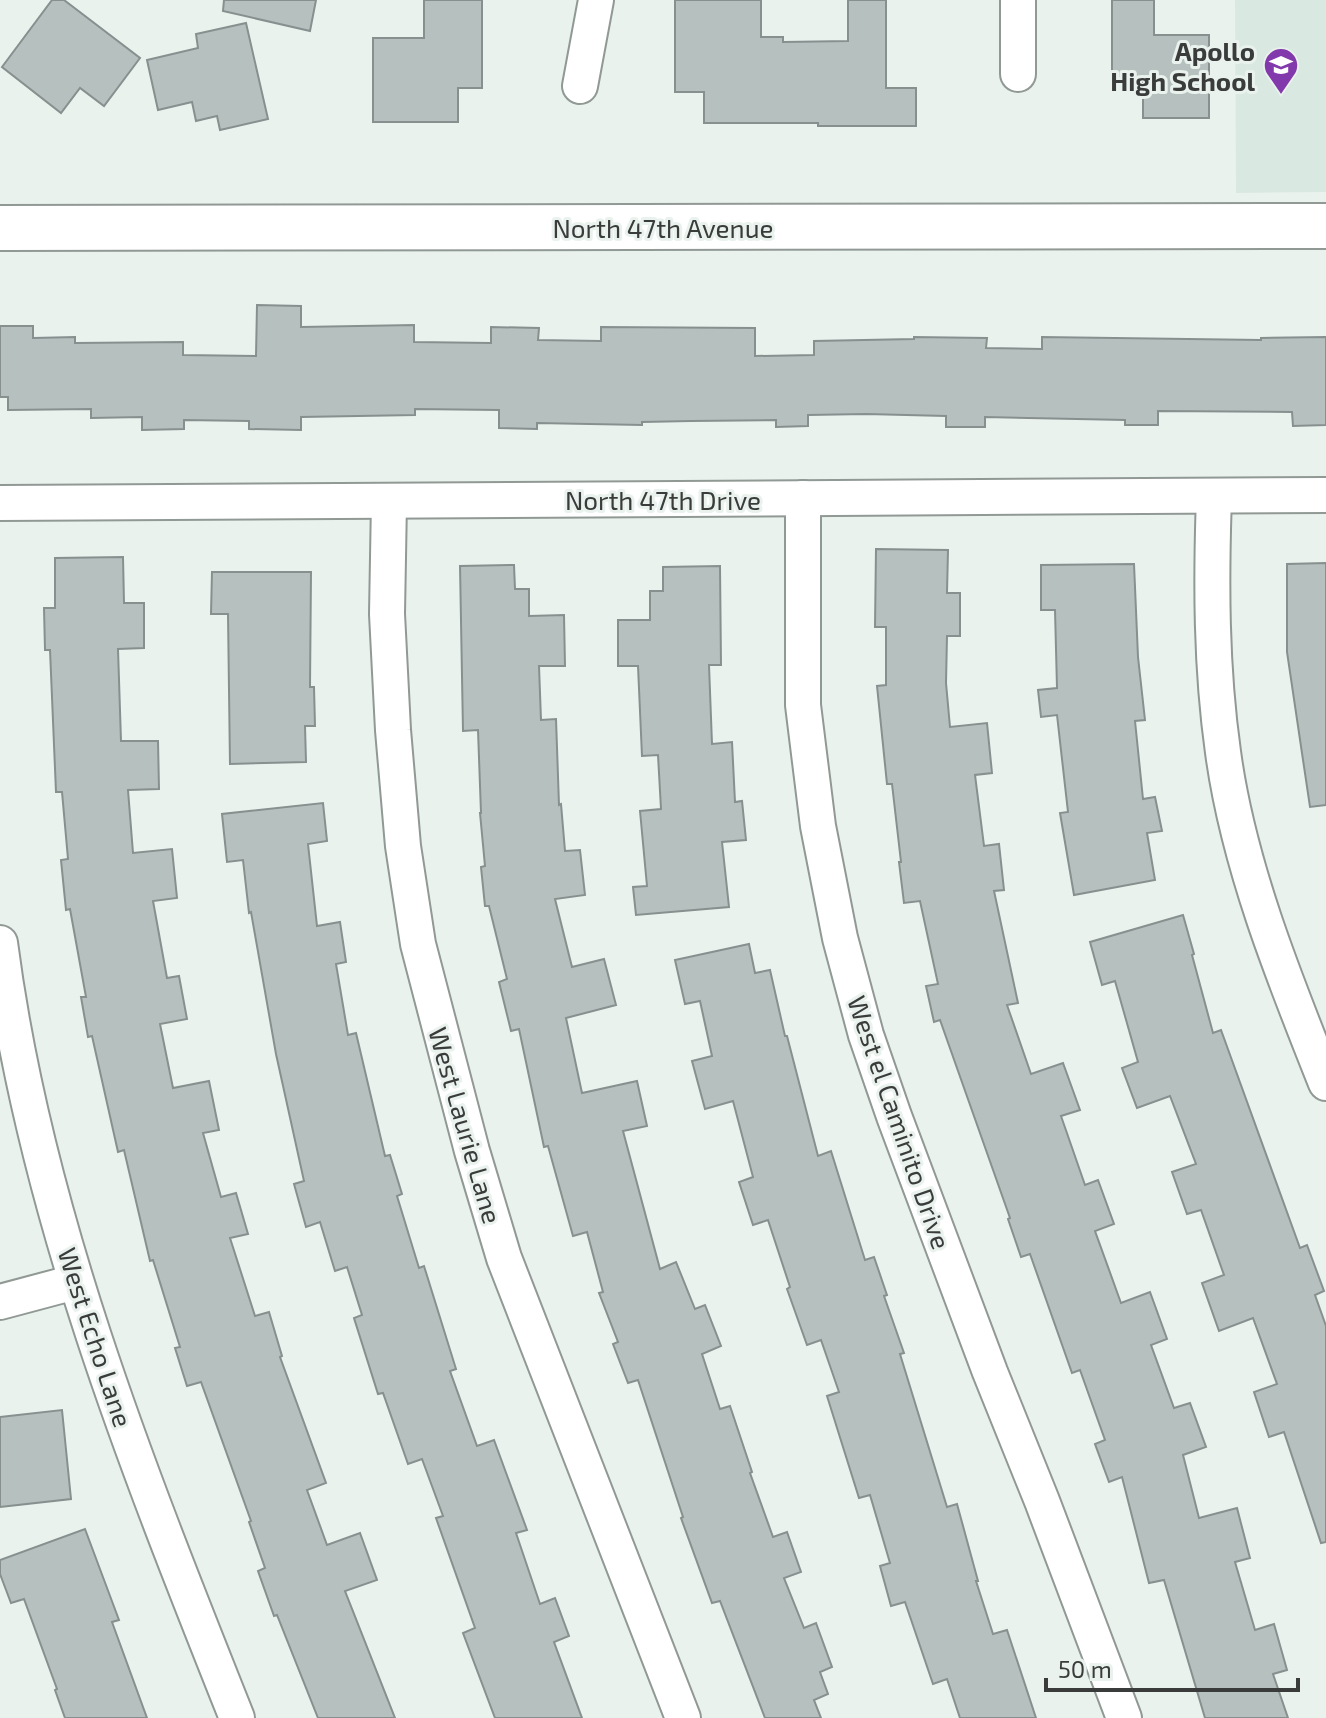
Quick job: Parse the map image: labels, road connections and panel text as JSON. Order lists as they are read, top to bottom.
{
  "streets": {
    "street": [
      "North 47th Avenue",
      "North 47th Drive",
      "West el Caminito Drive",
      "West Laurie Lane",
      "West Echo Lane"
    ]
  },
  "crossings": [
    ["North 47th Drive", "West el Caminito Drive"],
    ["North 47th Drive", "West Laurie Lane"]
  ],
  "places": {
    "school or university": ["Apollo High School"]
  },
  "scale_bar": "50 m"
}
